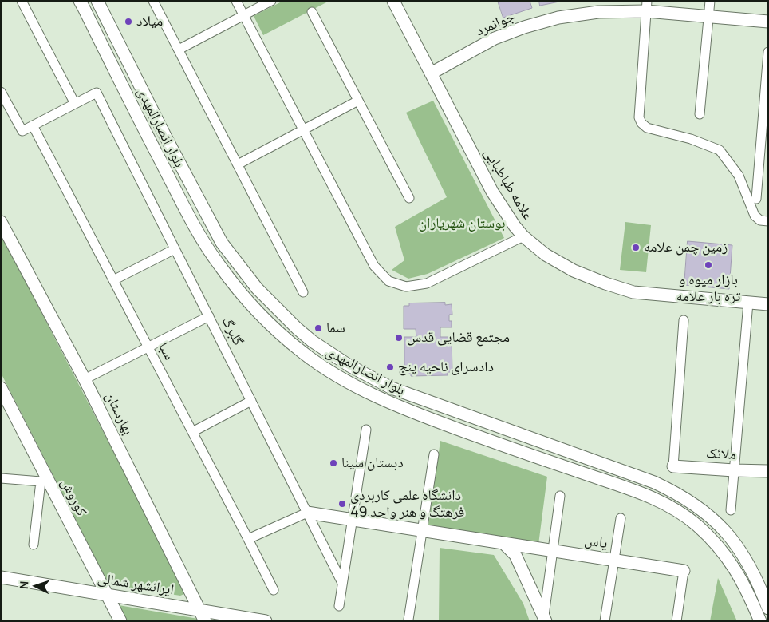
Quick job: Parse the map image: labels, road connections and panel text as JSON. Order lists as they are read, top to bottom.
{
  "streets": {
    "street": [
      "جوانمرد",
      "بلوار انصارالمهدی",
      "علامه طباطبایی",
      "گلبرگ",
      "سبا",
      "بهارستان",
      "ملائک",
      "کوروش",
      "یاس",
      "ایرانشهر شمالی"
    ]
  },
  "crossings": [
    ["جوانمرد", "علامه طباطبایی"],
    ["گلبرگ", "یاس"],
    ["بهارستان", "ایرانشهر شمالی"],
    ["کوروش", "ایرانشهر شمالی"]
  ],
  "parks": ["بوستان شهریاران"],
  "places": [
    "میلاد",
    "زمین چمن علامه",
    "بازار میوه و تره بار علامه",
    "سما",
    "مجتمع قضایی قدس",
    "دادسرای ناحیه پنج",
    "دبستان سینا",
    "دانشگاه علمی کاربردی فرهتگ و هنر واحد 49"
  ],
  "north": "left"
}
